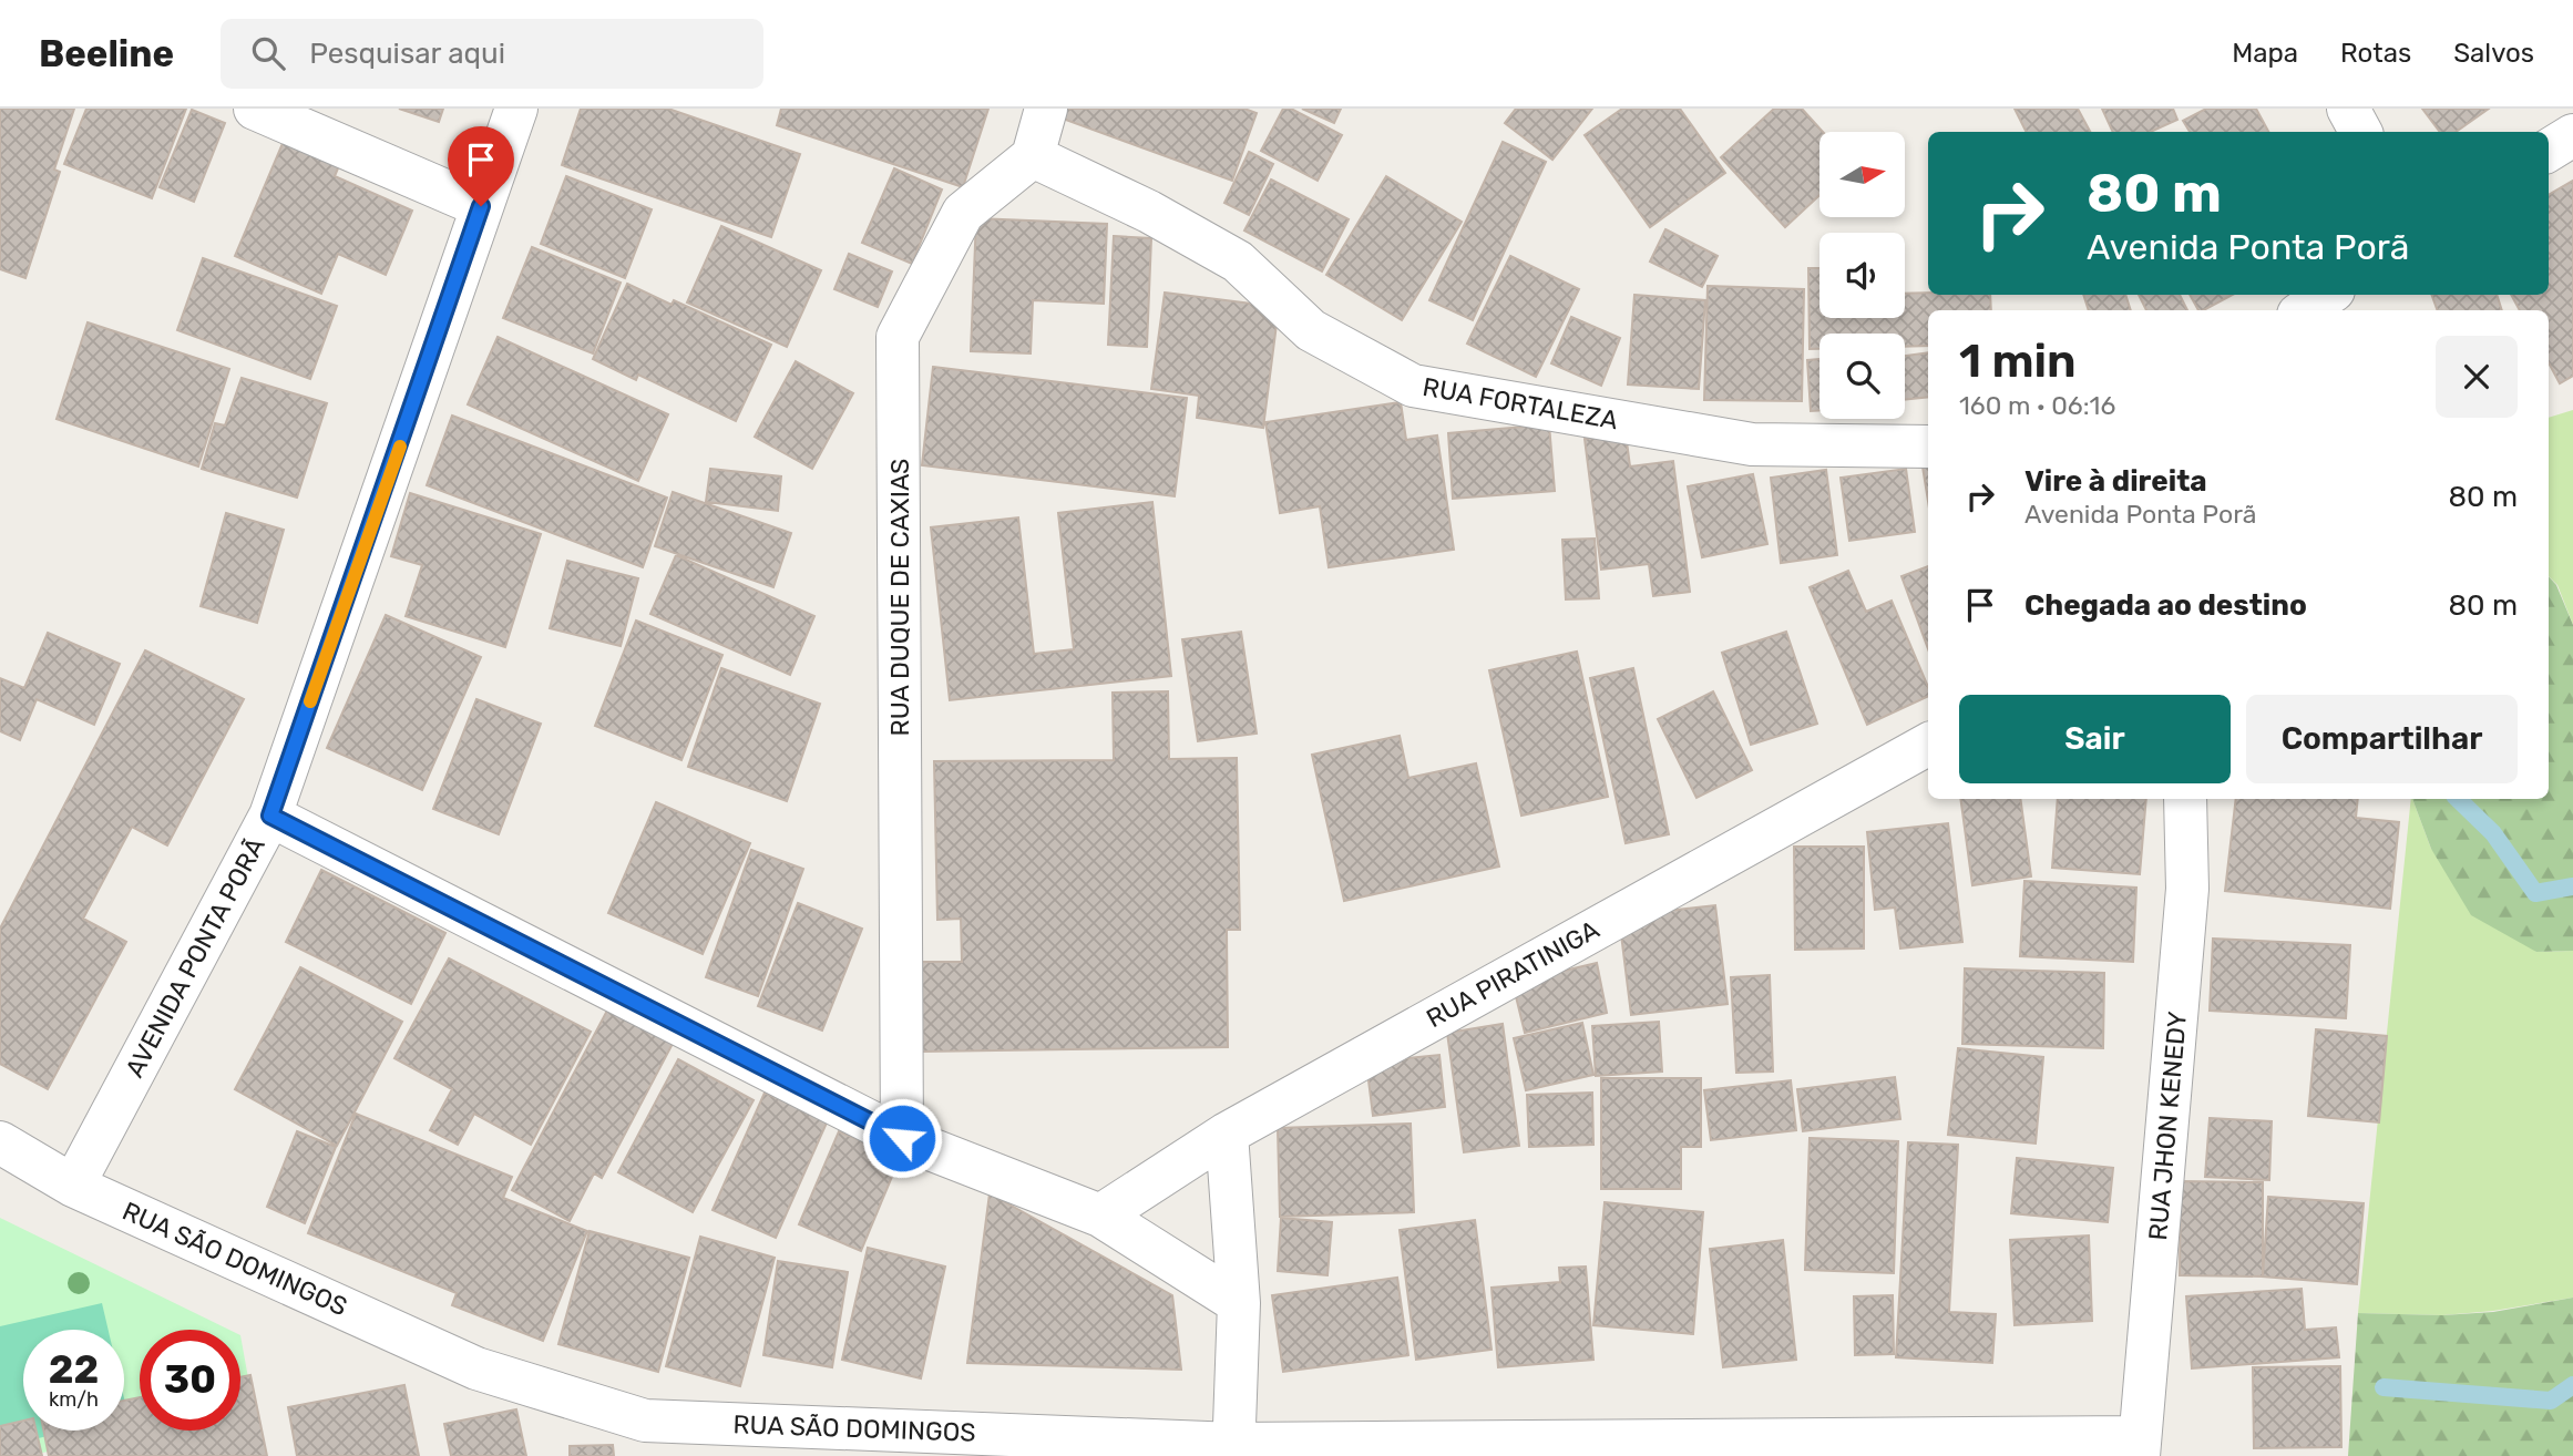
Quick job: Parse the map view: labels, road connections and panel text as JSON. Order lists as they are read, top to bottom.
{
  "streets": {
    "street": [
      "RUA FORTALEZA",
      "RUA DUQUE DE CAXIAS",
      "AVENIDA PONTA PORÃ",
      "RUA PIRATINIGA",
      "RUA JHON KENEDY",
      "RUA SÃO DOMINGOS"
    ]
  },
  "crossings": [
    ["RUA FORTALEZA", "RUA DUQUE DE CAXIAS"],
    ["AVENIDA PONTA PORÃ", "RUA SÃO DOMINGOS"],
    ["RUA JHON KENEDY", "RUA SÃO DOMINGOS"]
  ],
  "north": "right",
  "page": {
    "header": "Beeline",
    "search": "Pesquisar aqui",
    "nav": ["Mapa", "Rotas", "Salvos"],
    "turn": ["80 m", "Avenida Ponta Porã"],
    "heading": ["1 min", "160 m · 06:16"],
    "list": [
      {
        "name": "Vire à direita",
        "note": "Avenida Ponta Porã",
        "value": "80 m"
      },
      {
        "name": "Chegada ao destino",
        "value": "80 m"
      }
    ],
    "buttons": ["Sair", "Compartilhar"],
    "speed": "22 km/h",
    "limit": "30"
  }
}
